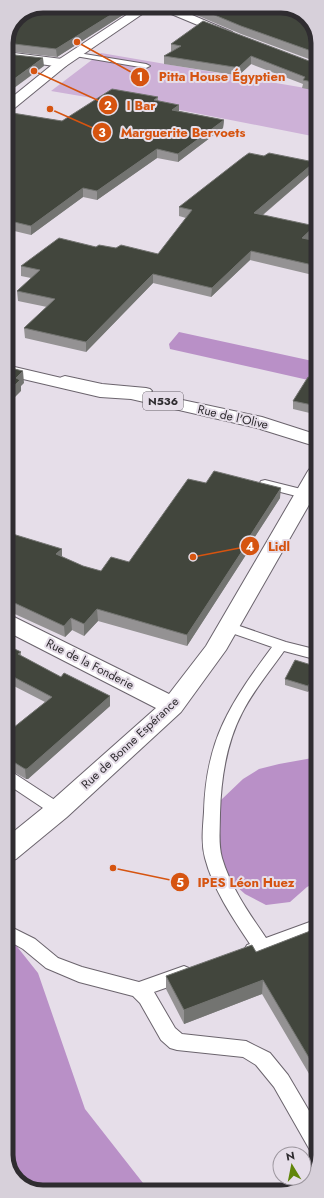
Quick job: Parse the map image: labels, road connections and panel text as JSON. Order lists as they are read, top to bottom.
{
  "streets": {
    "street": [
      "N536",
      "Rue de l'Olive",
      "Rue de la Fonderie",
      "Rue de Bonne Espérance"
    ]
  },
  "crossings": [
    ["Rue de la Fonderie", "Rue de Bonne Espérance"]
  ],
  "places": [
    "Pitta House Égyptien",
    "I Bar",
    "Marguerite Bervoets",
    "Lidl",
    "IPES Léon Huez"
  ],
  "north": "top"
}
